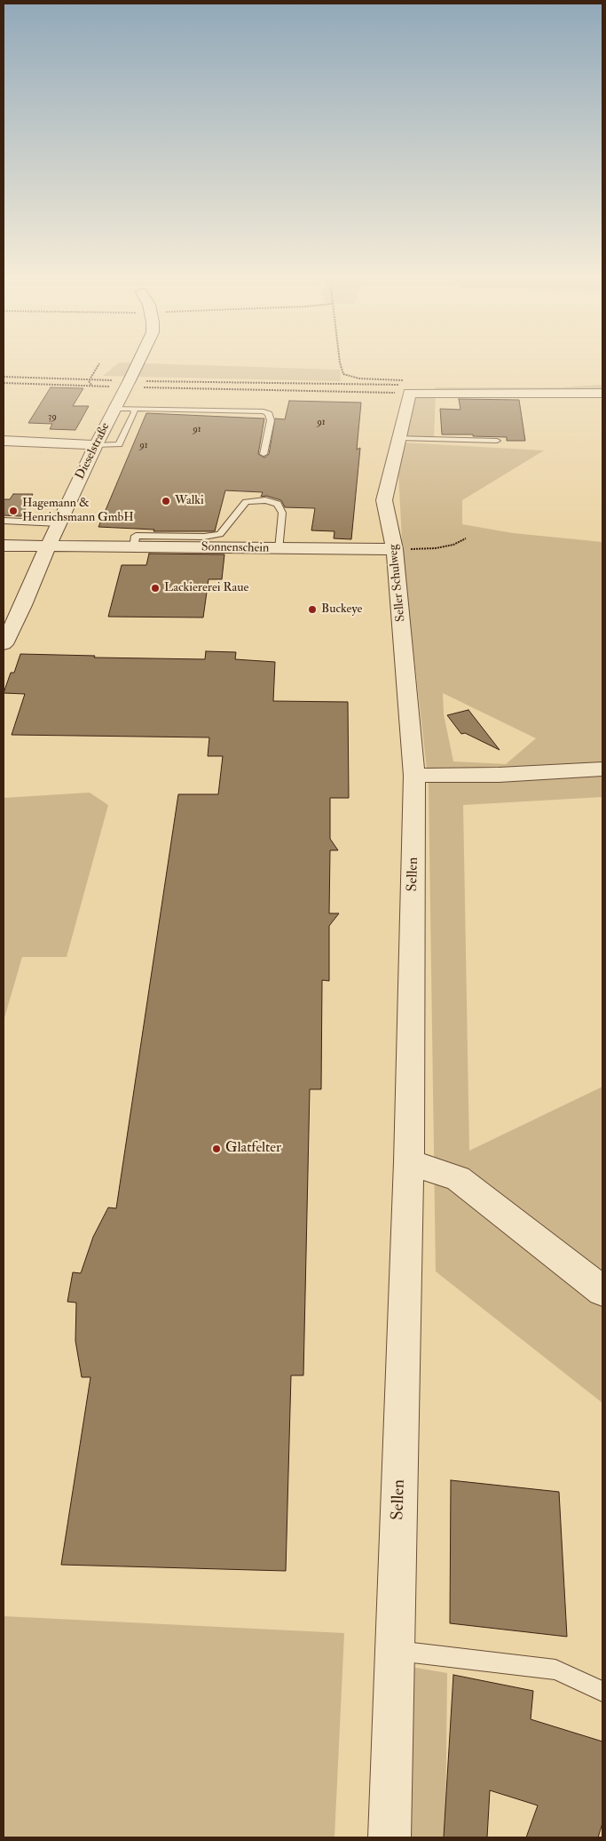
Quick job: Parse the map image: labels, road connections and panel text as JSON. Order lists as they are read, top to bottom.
{
  "streets": {
    "street": [
      "Dieselstraße",
      "Sonnenschein",
      "Seller Schulweg",
      "Sellen"
    ]
  },
  "crossings": [
    ["Dieselstraße", "Sonnenschein"],
    ["Sonnenschein", "Seller Schulweg"],
    ["Seller Schulweg", "Sellen"]
  ],
  "places": [
    "Walki",
    "Hagemann & Henrichsmann GmbH",
    "Lackiererei Raue",
    "Buckeye",
    "Glatfelter"
  ],
  "house_numbers": [
    "39",
    "91",
    "91",
    "91"
  ]
}
